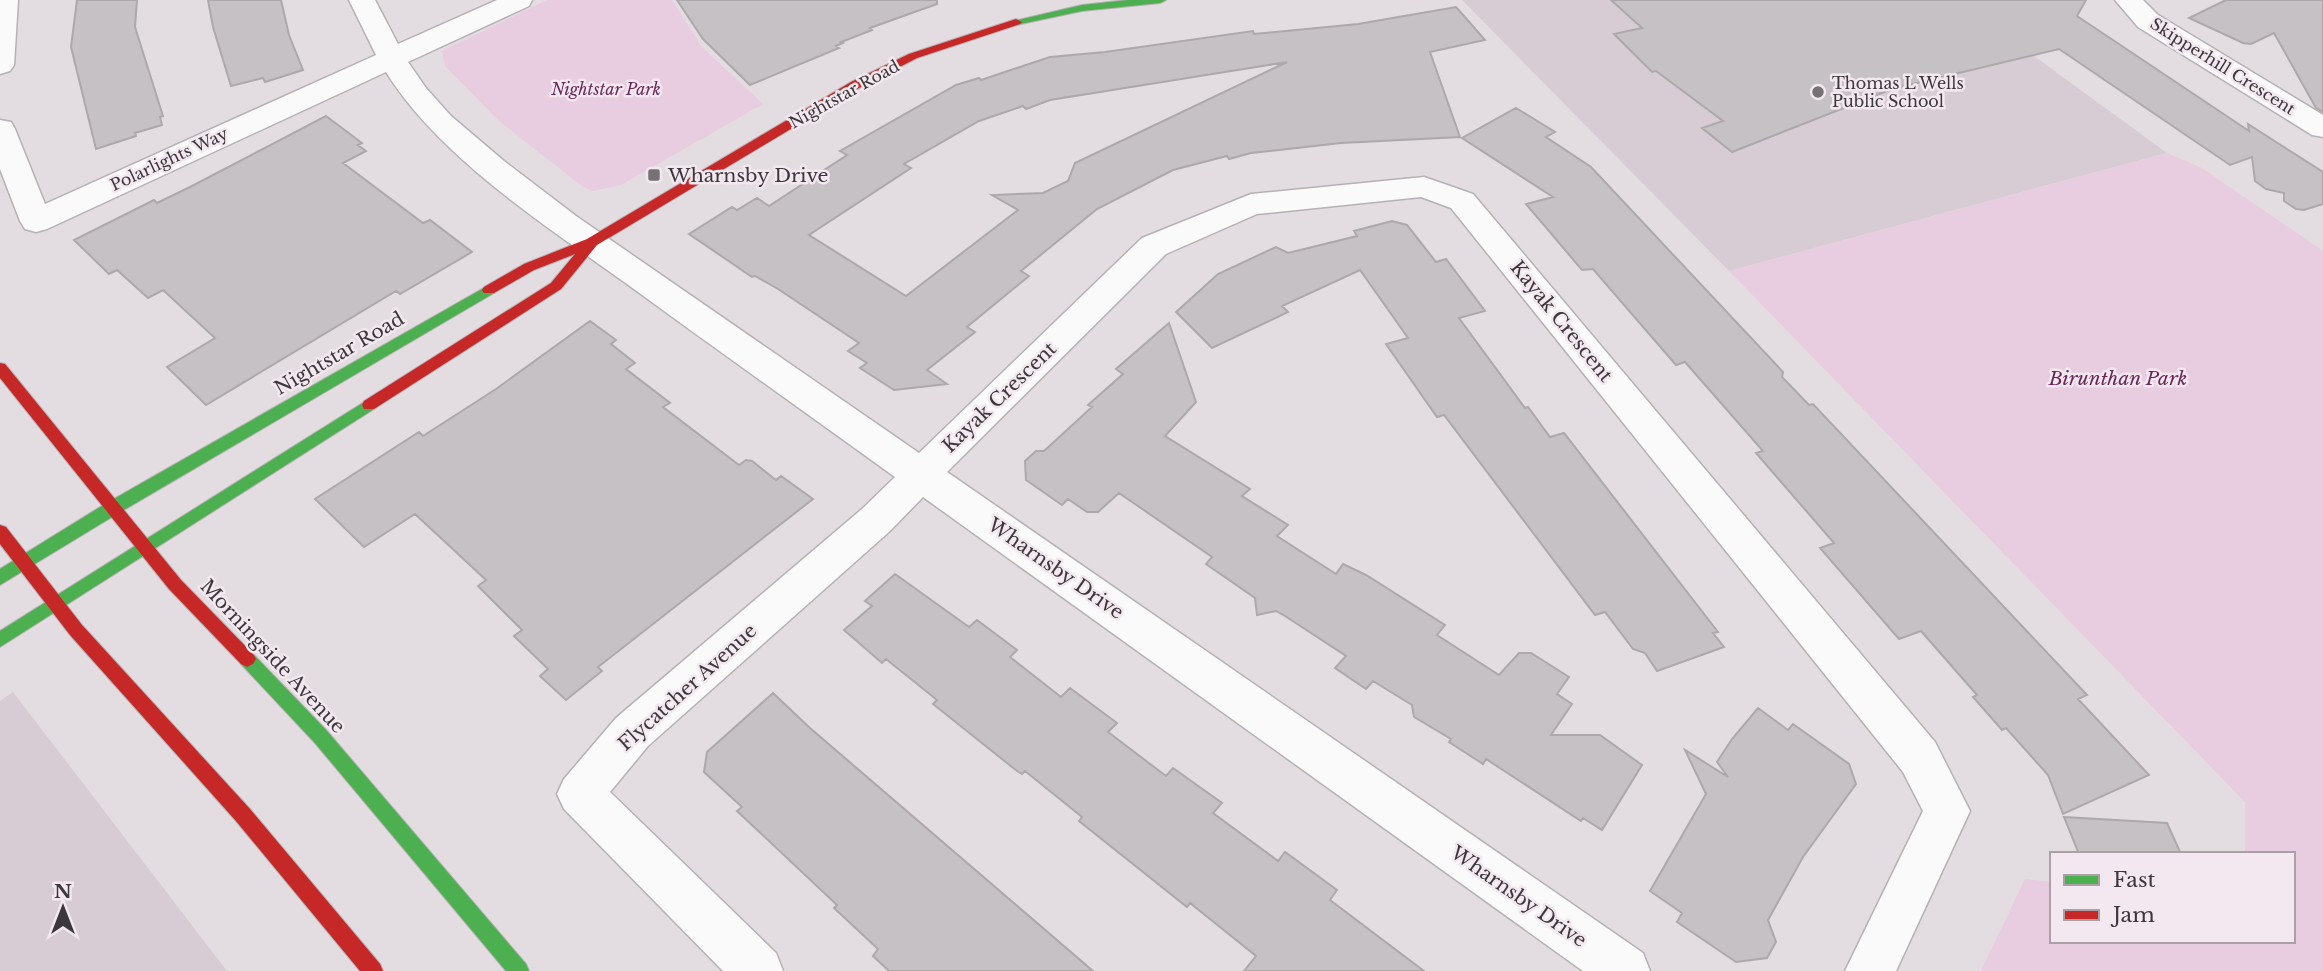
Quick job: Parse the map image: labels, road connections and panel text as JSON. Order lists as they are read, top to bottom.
{
  "streets": {
    "street": [
      "Skipperhill Crescent",
      "Nightstar Road",
      "Polarlights Way",
      "Kayak Crescent",
      "Wharnsby Drive",
      "Morningside Avenue",
      "Flycatcher Avenue"
    ]
  },
  "crossings": [
    ["Nightstar Road", "Wharnsby Drive"],
    ["Nightstar Road", "Morningside Avenue"],
    ["Polarlights Way", "Wharnsby Drive"],
    ["Kayak Crescent", "Wharnsby Drive"],
    ["Kayak Crescent", "Flycatcher Avenue"],
    ["Wharnsby Drive", "Flycatcher Avenue"]
  ],
  "parks": ["Nightstar Park", "Birunthan Park"],
  "places": {
    "other": ["Thomas L Wells Public School"],
    "transit": ["Wharnsby Drive"]
  },
  "legend": ["Fast", "Jam"],
  "north": "top"
}
